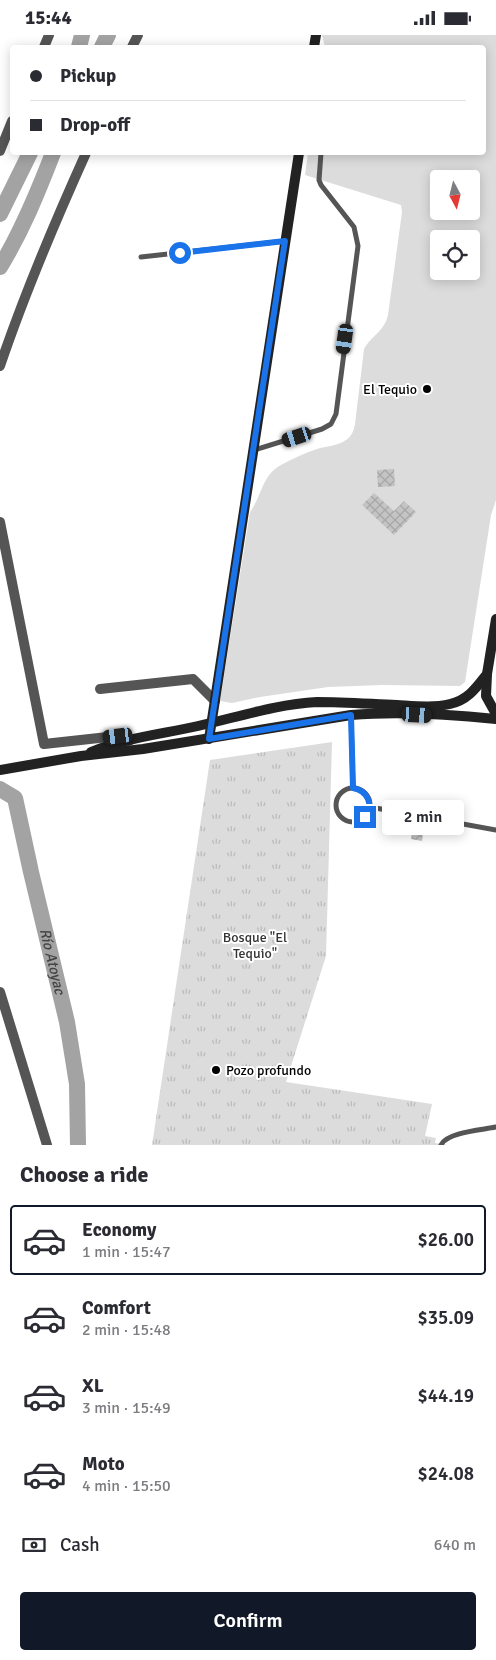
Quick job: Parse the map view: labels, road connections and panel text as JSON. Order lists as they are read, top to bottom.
{
  "water": ["Río Atoyac"],
  "parks": ["Bosque \"El Tequio\""],
  "places": ["El Tequio", "Pozo profundo"],
  "north": "bottom",
  "page": {
    "status": "15:44",
    "banner": ["Pickup", "Drop-off"],
    "bubble": "2 min",
    "heading": "Choose a ride",
    "list": [
      {
        "name": "Economy",
        "note": "1 min · 15:47",
        "value": "$26.00"
      },
      {
        "name": "Comfort",
        "note": "2 min · 15:48",
        "value": "$35.09"
      },
      {
        "name": "XL",
        "note": "3 min · 15:49",
        "value": "$44.19"
      },
      {
        "name": "Moto",
        "note": "4 min · 15:50",
        "value": "$24.08"
      }
    ],
    "pay": ["Cash", "640 m"],
    "buttons": "Confirm"
  }
}
